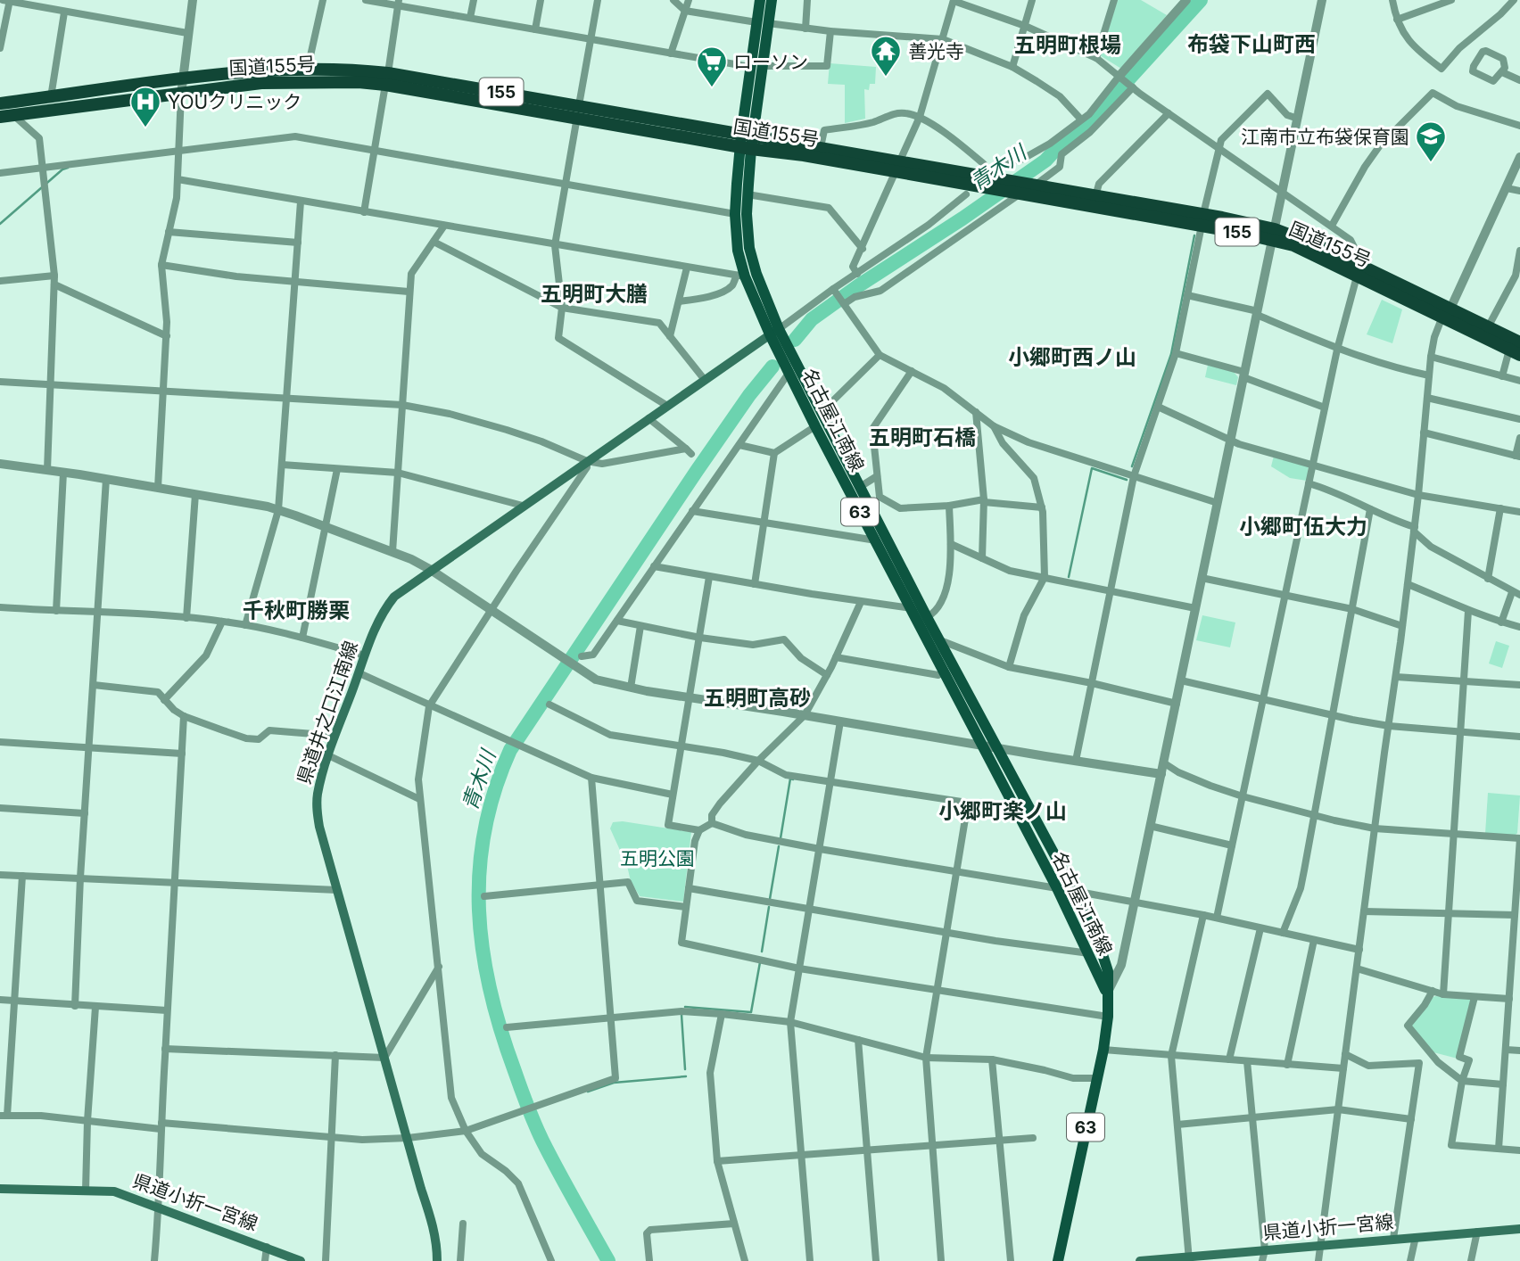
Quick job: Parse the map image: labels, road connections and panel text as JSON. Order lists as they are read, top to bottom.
{
  "streets": {
    "highway": ["国道155号", "155"],
    "main road": [
      "名古屋江南線",
      "63",
      "県道井之口江南線",
      "県道小折一宮線"
    ]
  },
  "crossings": [
    ["国道155号", "名古屋江南線"],
    ["名古屋江南線", "県道井之口江南線"]
  ],
  "districts": [
    "布袋下山町西",
    "五明町根場",
    "五明町大膳",
    "小郷町西ノ山",
    "五明町石橋",
    "小郷町伍大力",
    "千秋町勝栗",
    "五明町高砂",
    "小郷町楽ノ山"
  ],
  "water": ["青木川"],
  "parks": ["五明公園"],
  "places": {
    "temple": ["善光寺"],
    "supermarket": ["ローソン"],
    "hospital": ["YOUクリニック"],
    "school or university": ["江南市立布袋保育園"]
  }
}
